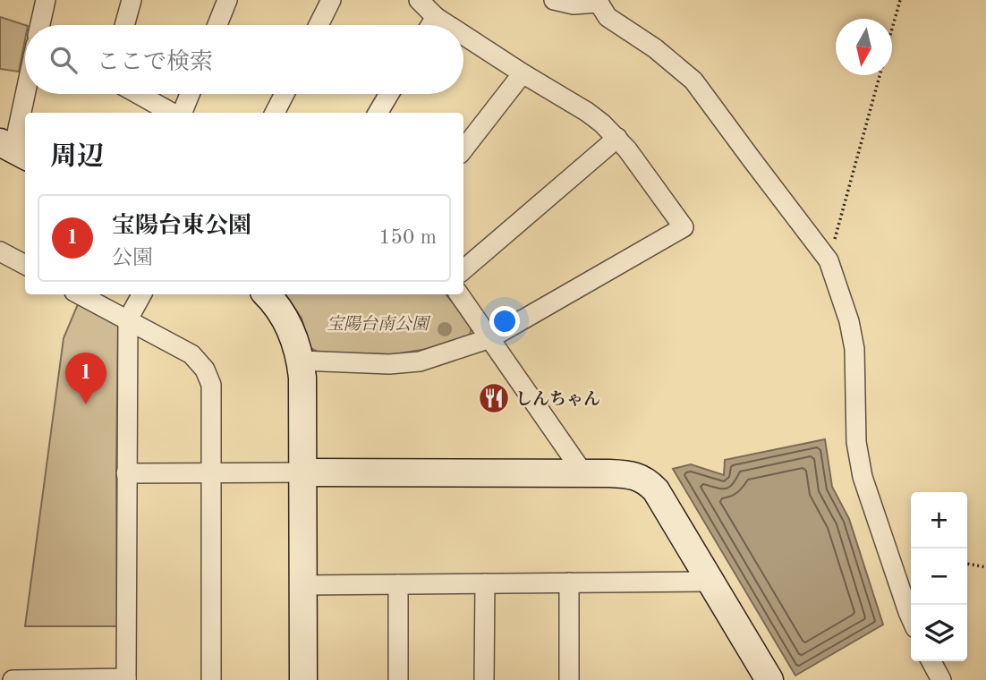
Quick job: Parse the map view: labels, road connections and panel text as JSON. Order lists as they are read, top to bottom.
{
  "parks": ["宝陽台南公園"],
  "places": {
    "restaurant": ["しんちゃん"]
  },
  "north": "bottom",
  "page": {
    "search": "ここで検索",
    "heading": "周辺",
    "list": [
      {
        "mark": "1",
        "name": "宝陽台東公園",
        "note": "公園",
        "value": "150 m"
      }
    ],
    "pins": "1",
    "map_buttons": ["+", "−"]
  }
}
